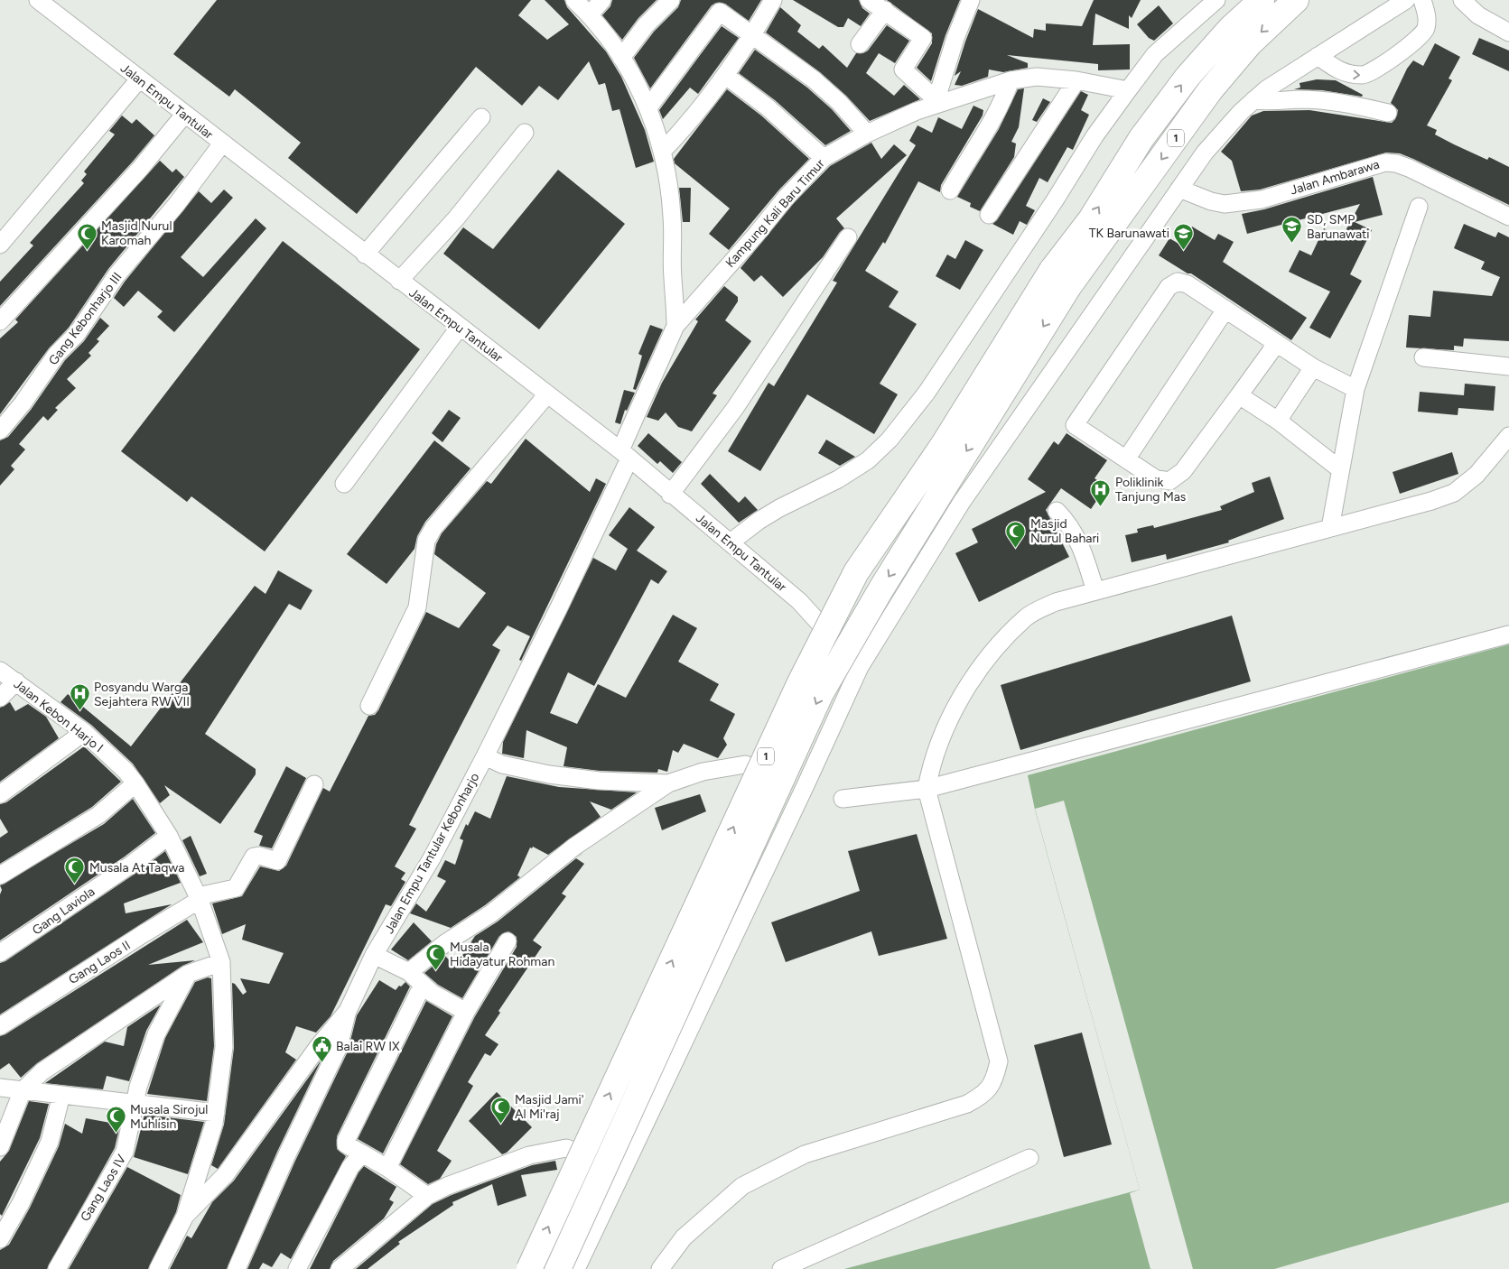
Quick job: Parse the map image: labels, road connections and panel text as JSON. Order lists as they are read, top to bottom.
{
  "streets": {
    "highway": ["1"],
    "street": [
      "Jalan Empu Tantular",
      "Jalan Ambarawa",
      "Kampung Kali Baru Timur",
      "Gang Kebonharjo III",
      "Jalan Kebon Harjo I",
      "Jalan Empu Tantular Kebonharjo",
      "Gang Laviola",
      "Gang Laos II",
      "Gang Laos IV"
    ]
  },
  "crossings": [
    ["Jalan Empu Tantular", "Kampung Kali Baru Timur"],
    ["Jalan Empu Tantular", "Gang Kebonharjo III"],
    ["Jalan Empu Tantular", "Jalan Empu Tantular Kebonharjo"],
    ["Kampung Kali Baru Timur", "Jalan Empu Tantular Kebonharjo"],
    ["Jalan Kebon Harjo I", "Jalan Empu Tantular Kebonharjo"],
    ["Jalan Kebon Harjo I", "Gang Laviola"],
    ["Jalan Kebon Harjo I", "Gang Laos II"]
  ],
  "places": {
    "school or university": ["SD, SMP Barunawati", "TK Barunawati"],
    "mosque": [
      "Masjid Nurul Karomah",
      "Masjid Nurul Bahari",
      "Musala At Taqwa",
      "Musala Hidayatur Rohman",
      "Masjid Jami' Al Mi'raj",
      "Musala Sirojul Muhlisin"
    ],
    "hospital": ["Poliklinik Tanjung Mas", "Posyandu Warga Sejahtera RW VII"],
    "public building": ["Balai RW IX"]
  }
}
